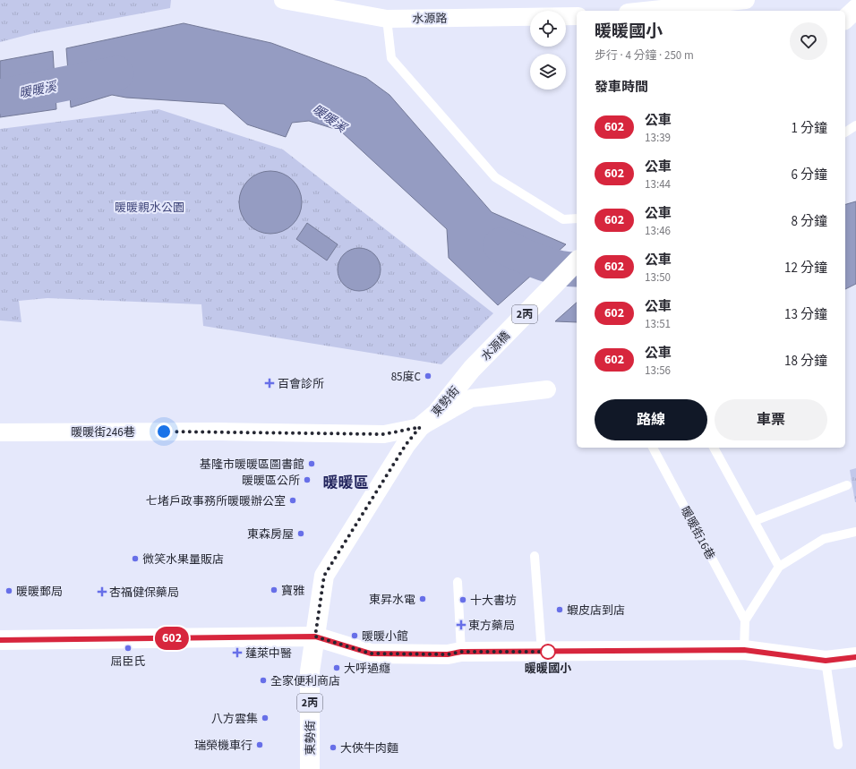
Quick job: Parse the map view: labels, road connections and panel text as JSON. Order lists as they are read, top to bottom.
{
  "streets": {
    "street": [
      "水源路",
      "2丙",
      "水源橋",
      "東勢街",
      "暖暖街246巷"
    ],
    "lane": ["暖暖街16巷"]
  },
  "crossings": [
    ["水源橋", "東勢街"],
    ["東勢街", "暖暖街246巷"]
  ],
  "districts": ["暖暖區"],
  "water": ["暖暖溪"],
  "parks": ["暖暖親水公園"],
  "places": {
    "other": [
      "85度C",
      "基隆市暖暖區圖書館",
      "暖暖區公所",
      "七堵戶政事務所暖暖辦公室",
      "東森房屋",
      "微笑水果量販店",
      "寶雅",
      "暖暖郵局",
      "東昇水電",
      "十大書坊",
      "蝦皮店到店",
      "暖暖小館",
      "屈臣氏",
      "暖暖國小",
      "大呼過癮",
      "全家便利商店",
      "八方雲集",
      "瑞榮機車行",
      "大俠牛肉麵"
    ],
    "health": [
      "百會診所",
      "杏福健保藥局",
      "東方藥局",
      "蓬萊中醫"
    ]
  },
  "lines": ["bus line 602"],
  "page": {
    "on_map": "602",
    "heading": [
      ["暖暖國小", "步行 · 4 分鐘 · 250 m"],
      "發車時間"
    ],
    "list": [
      {
        "mark": "602",
        "name": "公車",
        "note": "13:39",
        "value": "1 分鐘"
      },
      {
        "mark": "602",
        "name": "公車",
        "note": "13:44",
        "value": "6 分鐘"
      },
      {
        "mark": "602",
        "name": "公車",
        "note": "13:46",
        "value": "8 分鐘"
      },
      {
        "mark": "602",
        "name": "公車",
        "note": "13:50",
        "value": "12 分鐘"
      },
      {
        "mark": "602",
        "name": "公車",
        "note": "13:51",
        "value": "13 分鐘"
      },
      {
        "mark": "602",
        "name": "公車",
        "note": "13:56",
        "value": "18 分鐘"
      }
    ],
    "buttons": ["路線", "車票"]
  }
}
